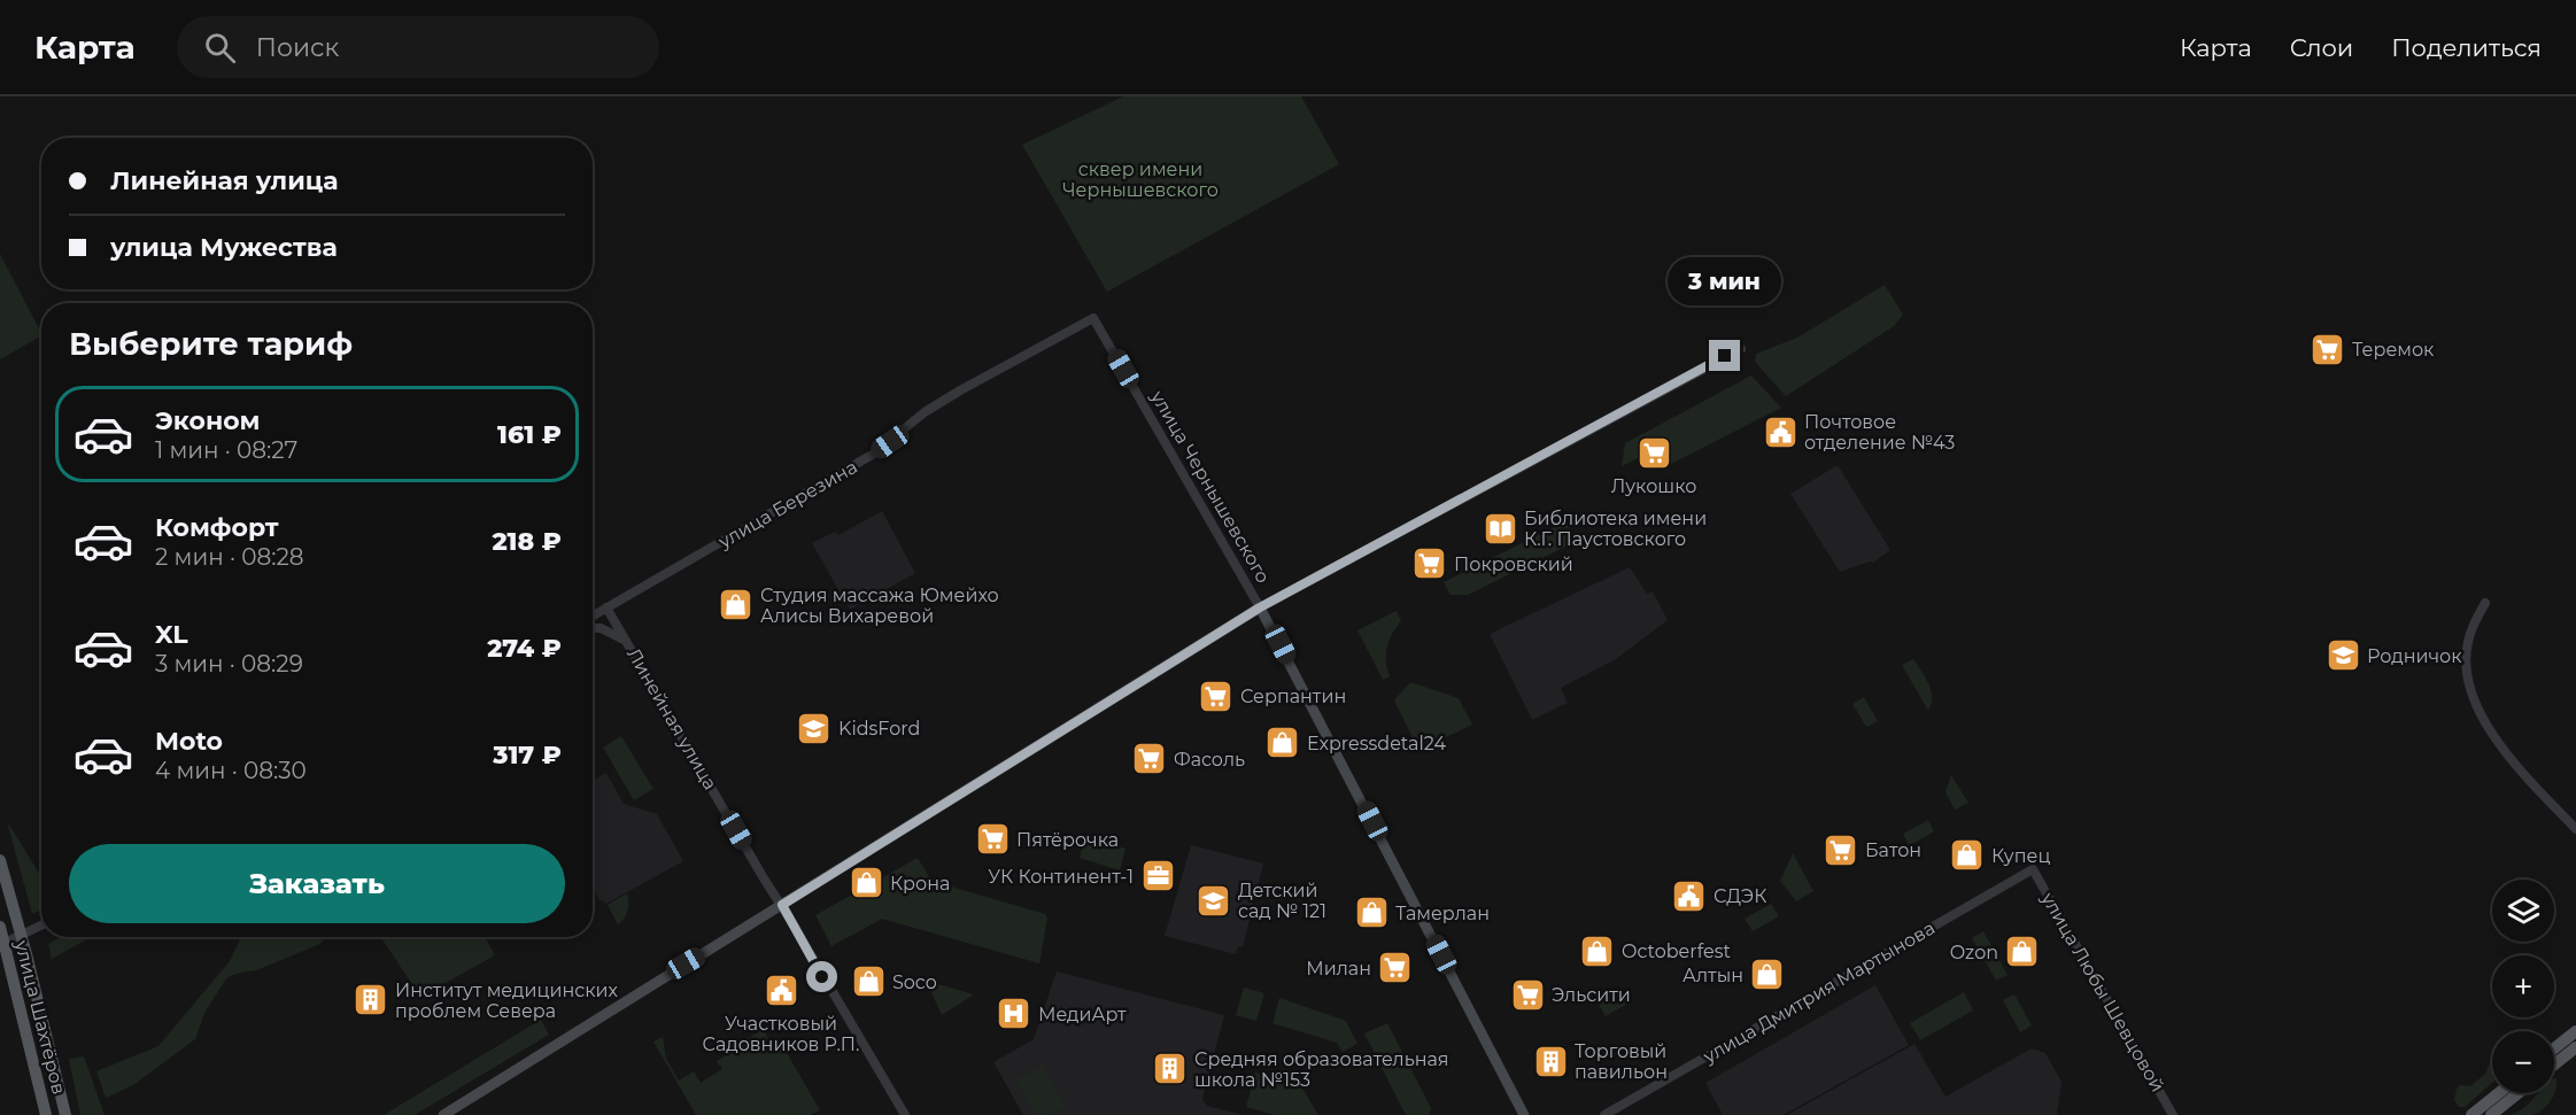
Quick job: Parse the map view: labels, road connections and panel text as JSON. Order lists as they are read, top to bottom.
{
  "streets": {
    "main road": ["улица Чернышевского", "улица Шахтёров"],
    "street": [
      "улица Березина",
      "Линейная улица",
      "улица Дмитрия Мартынова",
      "улица Любы Шевцовой"
    ]
  },
  "crossings": [
    ["улица Чернышевского", "улица Березина"],
    ["улица Березина", "Линейная улица"],
    ["улица Дмитрия Мартынова", "улица Любы Шевцовой"]
  ],
  "parks": ["сквер имени Чернышевского"],
  "places": {
    "supermarket": [
      "Теремок",
      "Лукошко",
      "Покровский",
      "Серпантин",
      "Фасоль",
      "Пятёрочка",
      "Батон",
      "Милан",
      "Эльсити"
    ],
    "public building": ["Почтовое отделение №43", "СДЭК", "Участковый Садовников Р.П."],
    "library": ["Библиотека имени К.Г. Паустовского"],
    "shop": [
      "Студия массажа Юмейхо Алисы Вихаревой",
      "Expressdetal24",
      "Купец",
      "Крона",
      "Тамерлан",
      "Octoberfest",
      "Ozon",
      "Алтын",
      "Soco"
    ],
    "school or university": ["Родничок", "KidsFord", "Детский сад № 121"],
    "office": ["УК Континент-1"],
    "building": ["Институт медицинских проблем Севера", "Торговый павильон", "Средняя образовательная школа №153"],
    "hospital": ["МедиАрт"]
  },
  "page": {
    "header": "Карта",
    "search": "Поиск",
    "nav": ["Карта", "Слои", "Поделиться"],
    "banner": ["Линейная улица", "улица Мужества"],
    "bubble": "3 мин",
    "heading": "Выберите тариф",
    "list": [
      {
        "name": "Эконом",
        "note": "1 мин · 08:27",
        "value": "161 ₽"
      },
      {
        "name": "Комфорт",
        "note": "2 мин · 08:28",
        "value": "218 ₽"
      },
      {
        "name": "XL",
        "note": "3 мин · 08:29",
        "value": "274 ₽"
      },
      {
        "name": "Moto",
        "note": "4 мин · 08:30",
        "value": "317 ₽"
      }
    ],
    "buttons": "Заказать",
    "map_buttons": ["+", "−"]
  }
}
